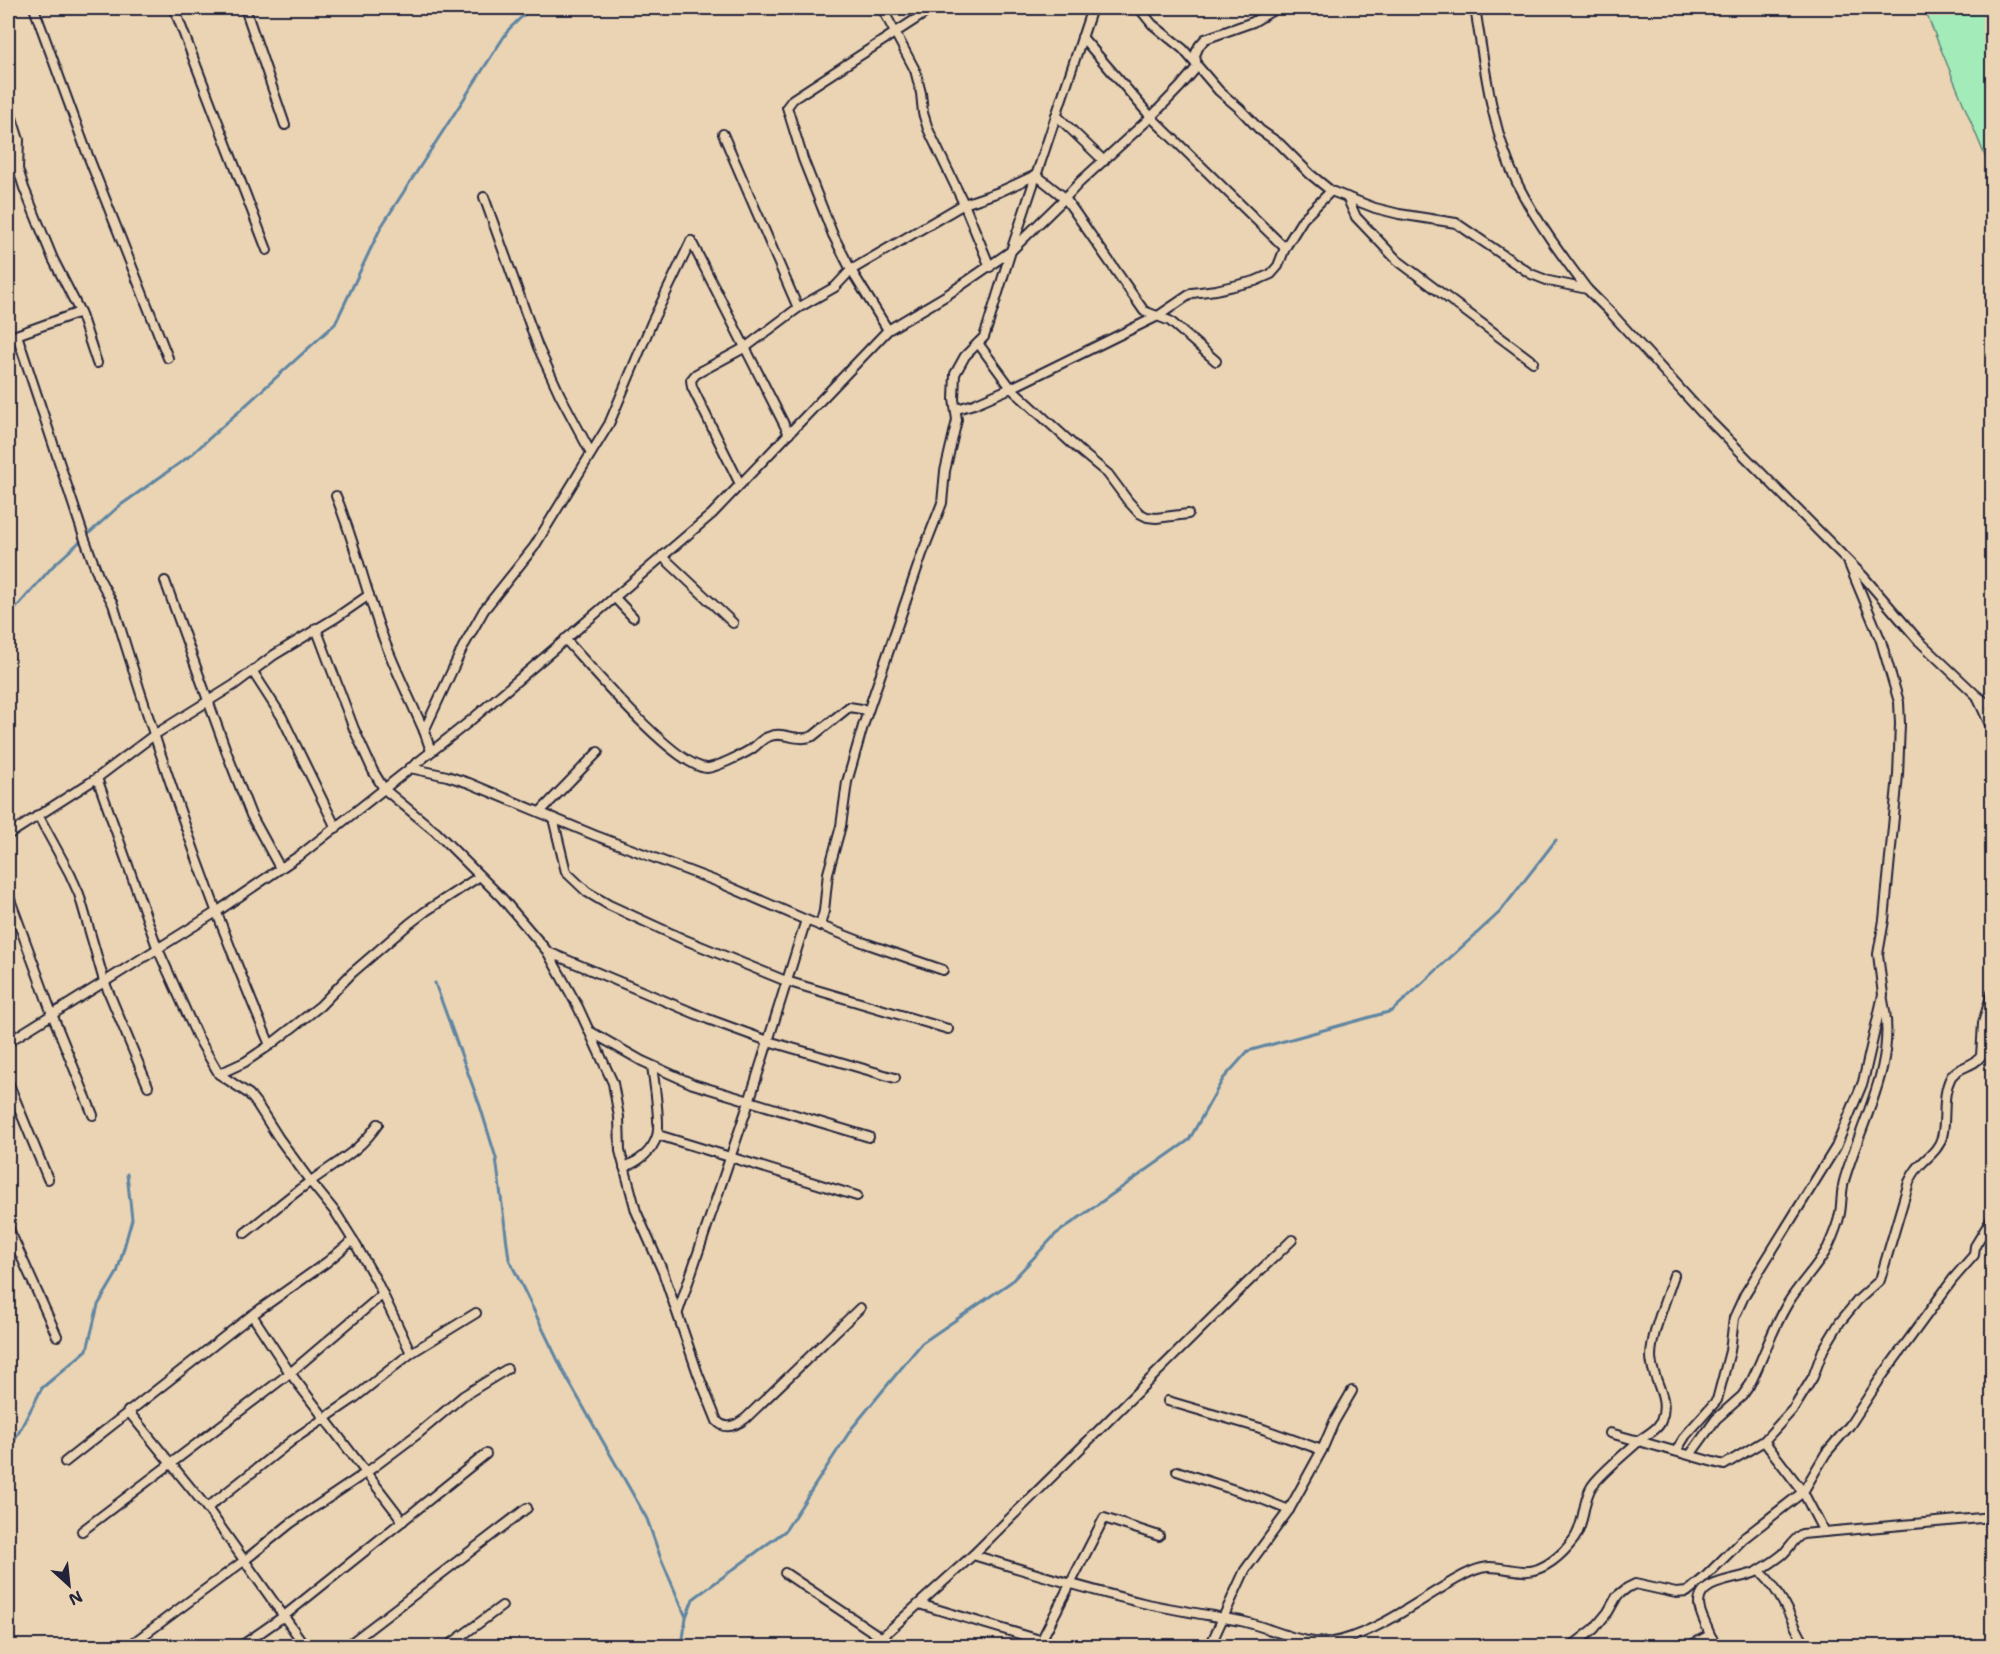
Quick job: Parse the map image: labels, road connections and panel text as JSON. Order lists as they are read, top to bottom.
{
  "north": "bottom right"
}
